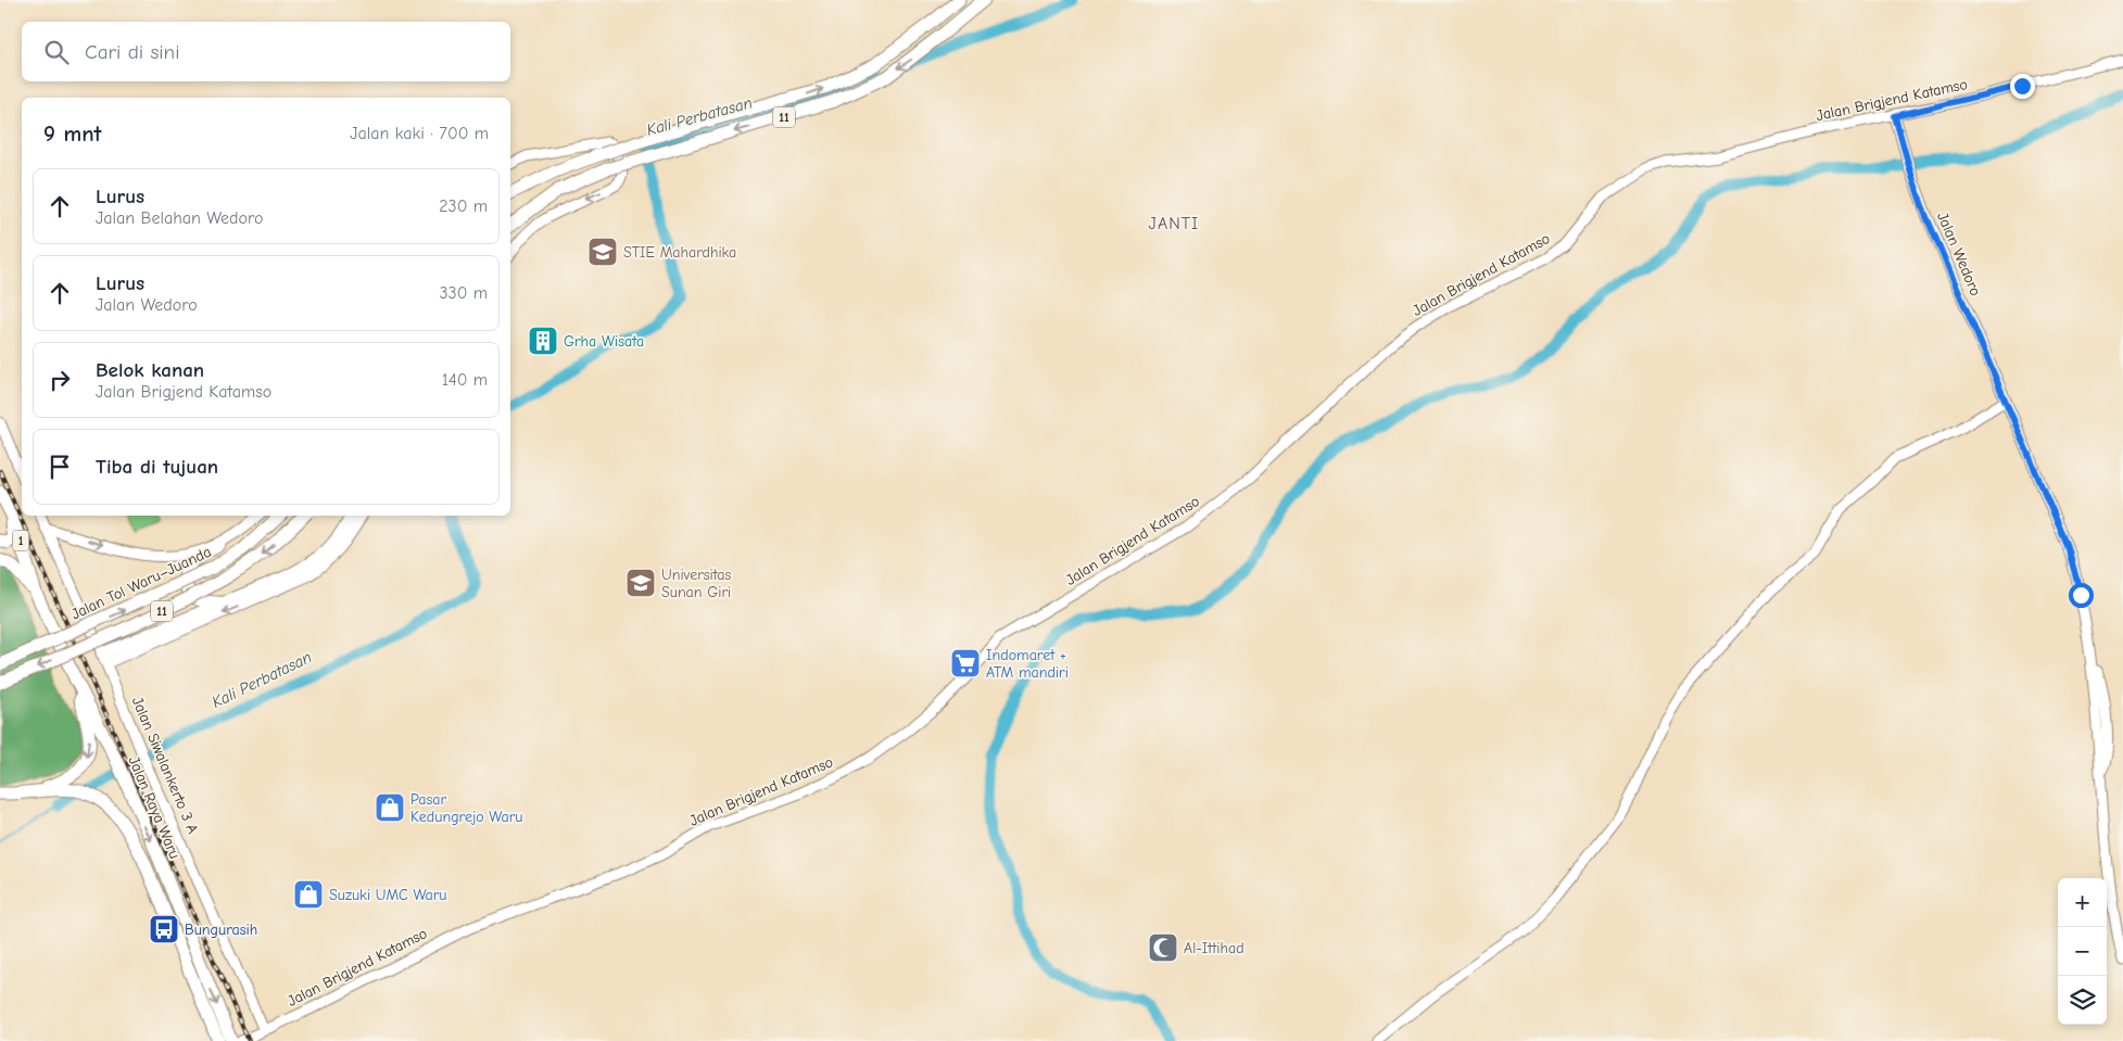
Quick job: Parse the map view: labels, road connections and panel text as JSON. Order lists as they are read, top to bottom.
{
  "streets": {
    "highway": [
      "11",
      "1",
      "Jalan Tol Waru–Juanda",
      "Jalan Raya Waru"
    ],
    "street": ["Jalan Brigjend Katamso", "Jalan Wedoro", "Jalan Siwalankerto 3 A"]
  },
  "crossings": [
    ["Jalan Brigjend Katamso", "Jalan Wedoro"],
    ["Jalan Brigjend Katamso", "Jalan Siwalankerto 3 A"],
    ["Jalan Brigjend Katamso", "Jalan Raya Waru"],
    ["1", "Jalan Raya Waru"]
  ],
  "one_way": ["Jalan Raya Waru"],
  "districts": ["JANTI"],
  "water": ["Kali Perbatasan"],
  "places": {
    "school or university": ["STIE Mahardhika", "Universitas Sunan Giri"],
    "building": ["Grha Wisata"],
    "supermarket": ["Indomaret + ATM mandiri"],
    "shop": ["Pasar Kedungrejo Waru", "Suzuki UMC Waru"],
    "bus stop": ["Bungurasih"],
    "mosque": ["Al-Ittihad"]
  },
  "page": {
    "search": "Cari di sini",
    "heading": ["9 mnt", "Jalan kaki · 700 m"],
    "list": [
      ["Lurus", "Jalan Belahan Wedoro", "230 m"],
      ["Lurus", "Jalan Wedoro", "330 m"],
      ["Belok kanan", "Jalan Brigjend Katamso", "140 m"],
      "Tiba di tujuan"
    ],
    "map_buttons": ["+", "−"]
  }
}
